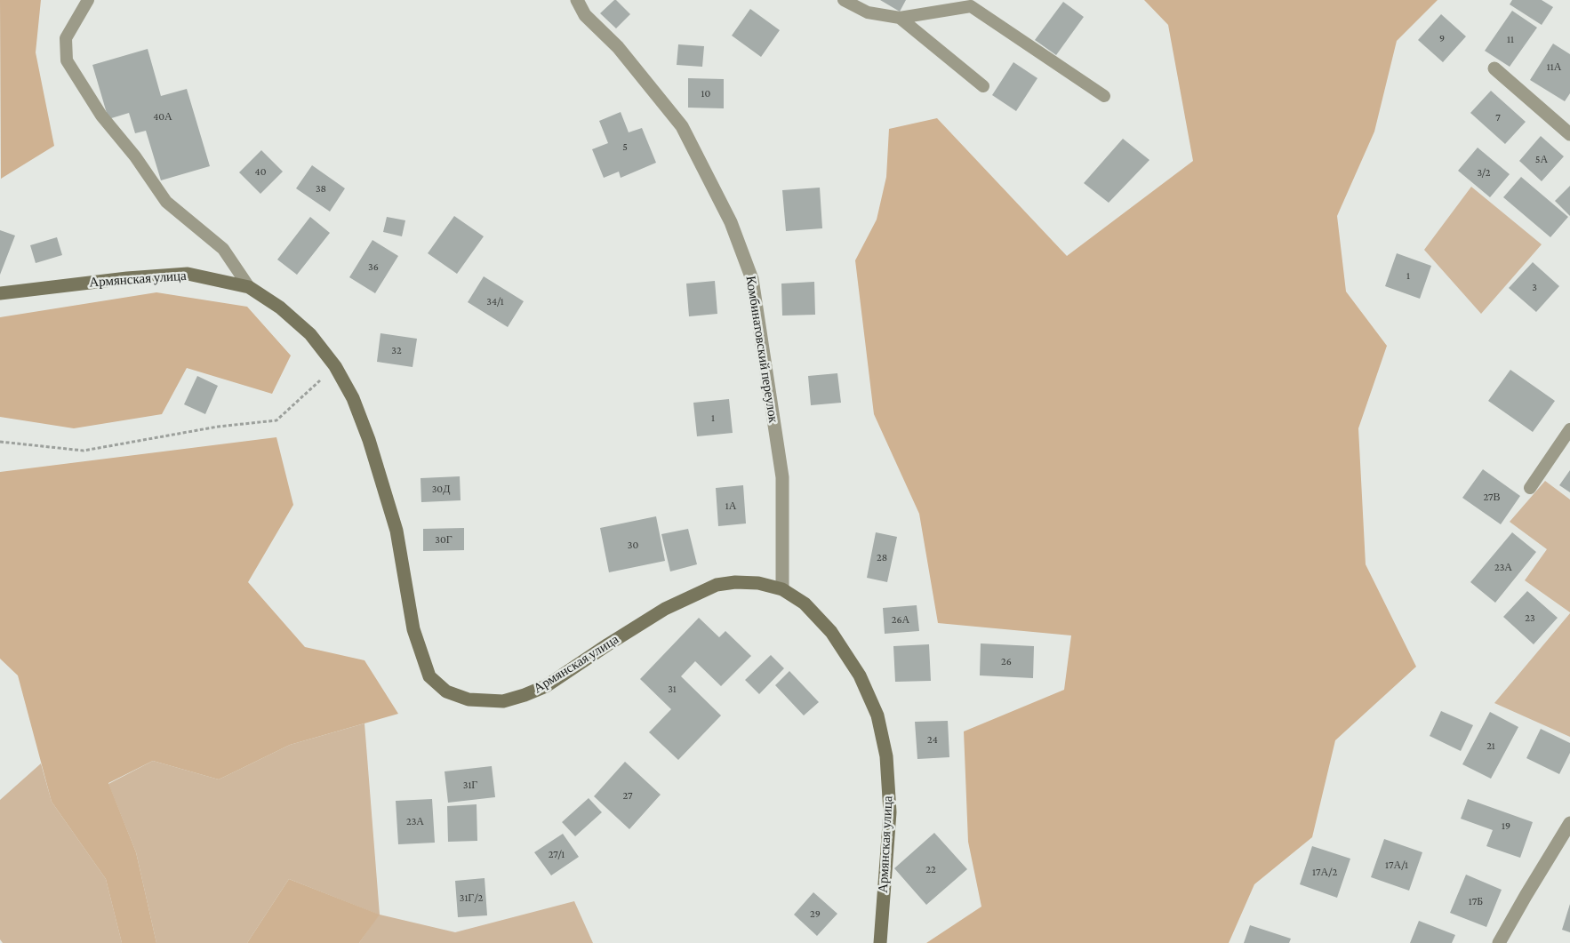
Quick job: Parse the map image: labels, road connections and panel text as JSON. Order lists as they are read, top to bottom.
{
  "streets": {
    "street": ["Армянская улица", "Комбинатовский переулок"]
  },
  "crossings": [
    ["Армянская улица", "Комбинатовский переулок"]
  ],
  "house_numbers": [
    "9",
    "11",
    "11А",
    "10",
    "40А",
    "7",
    "5",
    "5А",
    "40",
    "3/2",
    "38",
    "36",
    "1",
    "3",
    "34/1",
    "32",
    "1",
    "30Д",
    "27В",
    "1А",
    "30Г",
    "30",
    "28",
    "23А",
    "23",
    "26А",
    "26",
    "31",
    "24",
    "21",
    "31Г",
    "27",
    "23А",
    "19",
    "27/1",
    "17А/1",
    "22",
    "17А/2",
    "31Г/2",
    "17Б",
    "29"
  ]
}
